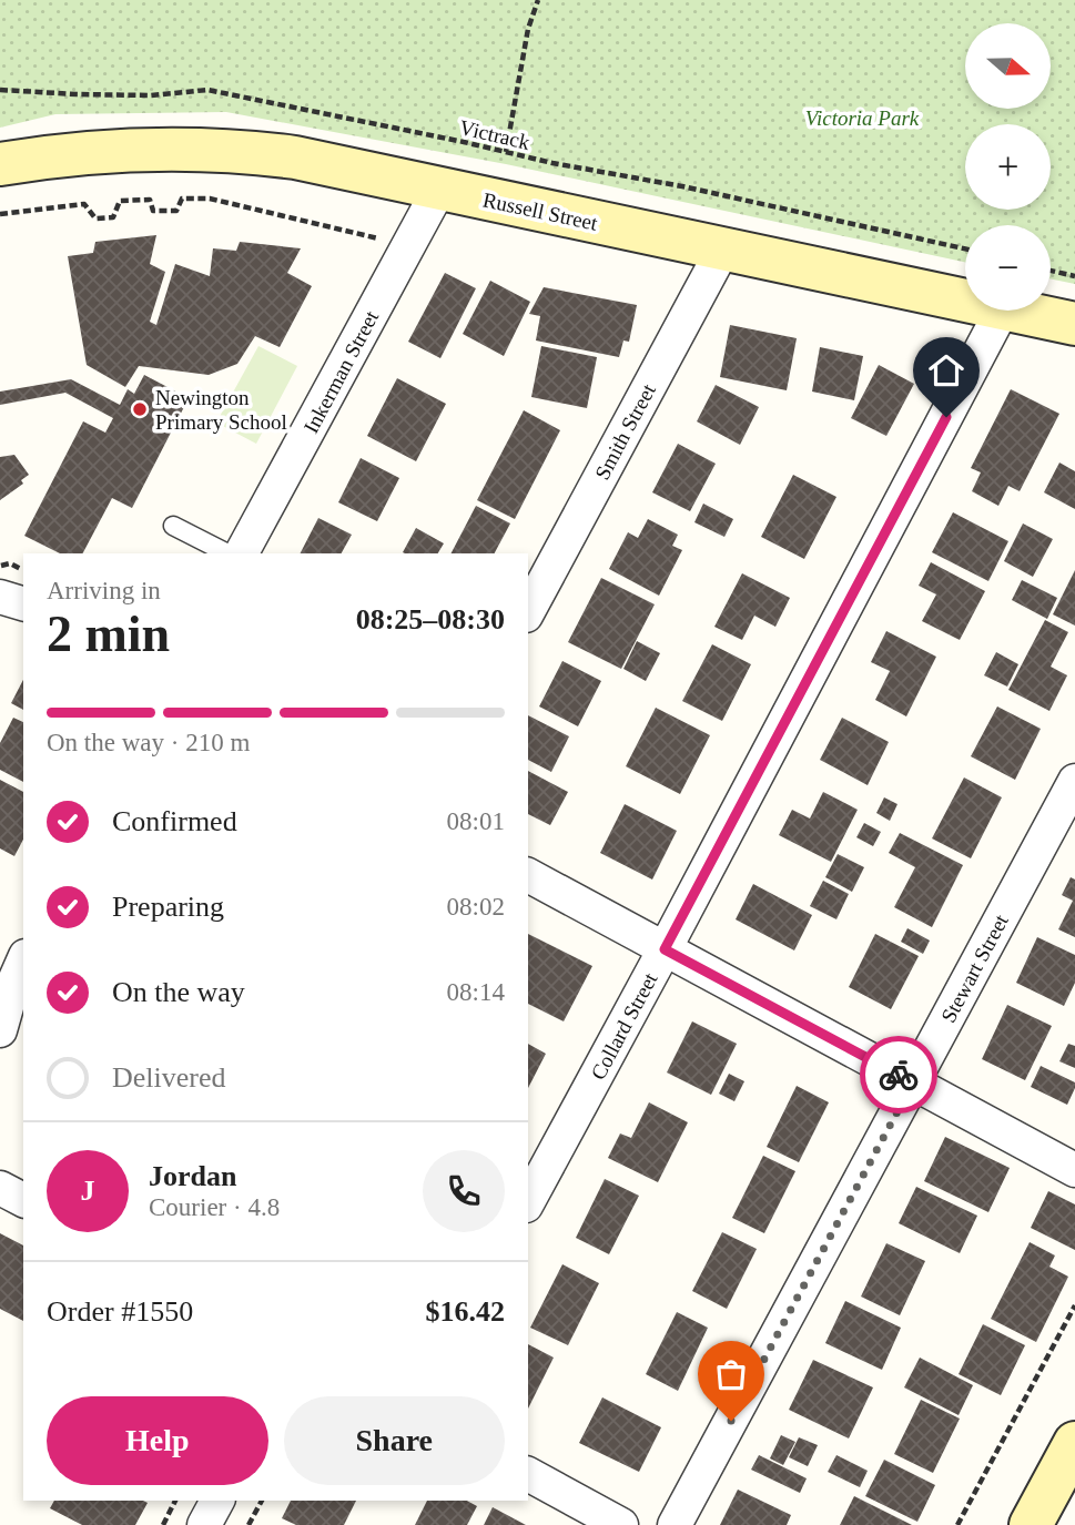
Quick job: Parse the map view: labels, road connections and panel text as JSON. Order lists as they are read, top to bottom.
{
  "streets": {
    "street": [
      "Russell Street",
      "Inkerman Street",
      "Smith Street",
      "Stewart Street",
      "Collard Street"
    ],
    "path": ["Victrack"]
  },
  "crossings": [
    ["Russell Street", "Inkerman Street"],
    ["Russell Street", "Smith Street"],
    ["Russell Street", "Collard Street"]
  ],
  "parks": ["Victoria Park"],
  "places": ["Newington Primary School"],
  "north": "right",
  "page": {
    "map_buttons": ["+", "−"],
    "heading": ["2 min", "Arriving in", "08:25–08:30"],
    "panel": [
      "Jordan",
      "Courier · 4.8",
      "Order #1550",
      "$16.42"
    ],
    "bar": "On the way · 210 m",
    "list": [
      ["Confirmed", "08:01"],
      ["Preparing", "08:02"],
      ["On the way", "08:14"],
      "Delivered"
    ],
    "round": "J",
    "buttons": ["Help", "Share"]
  }
}
